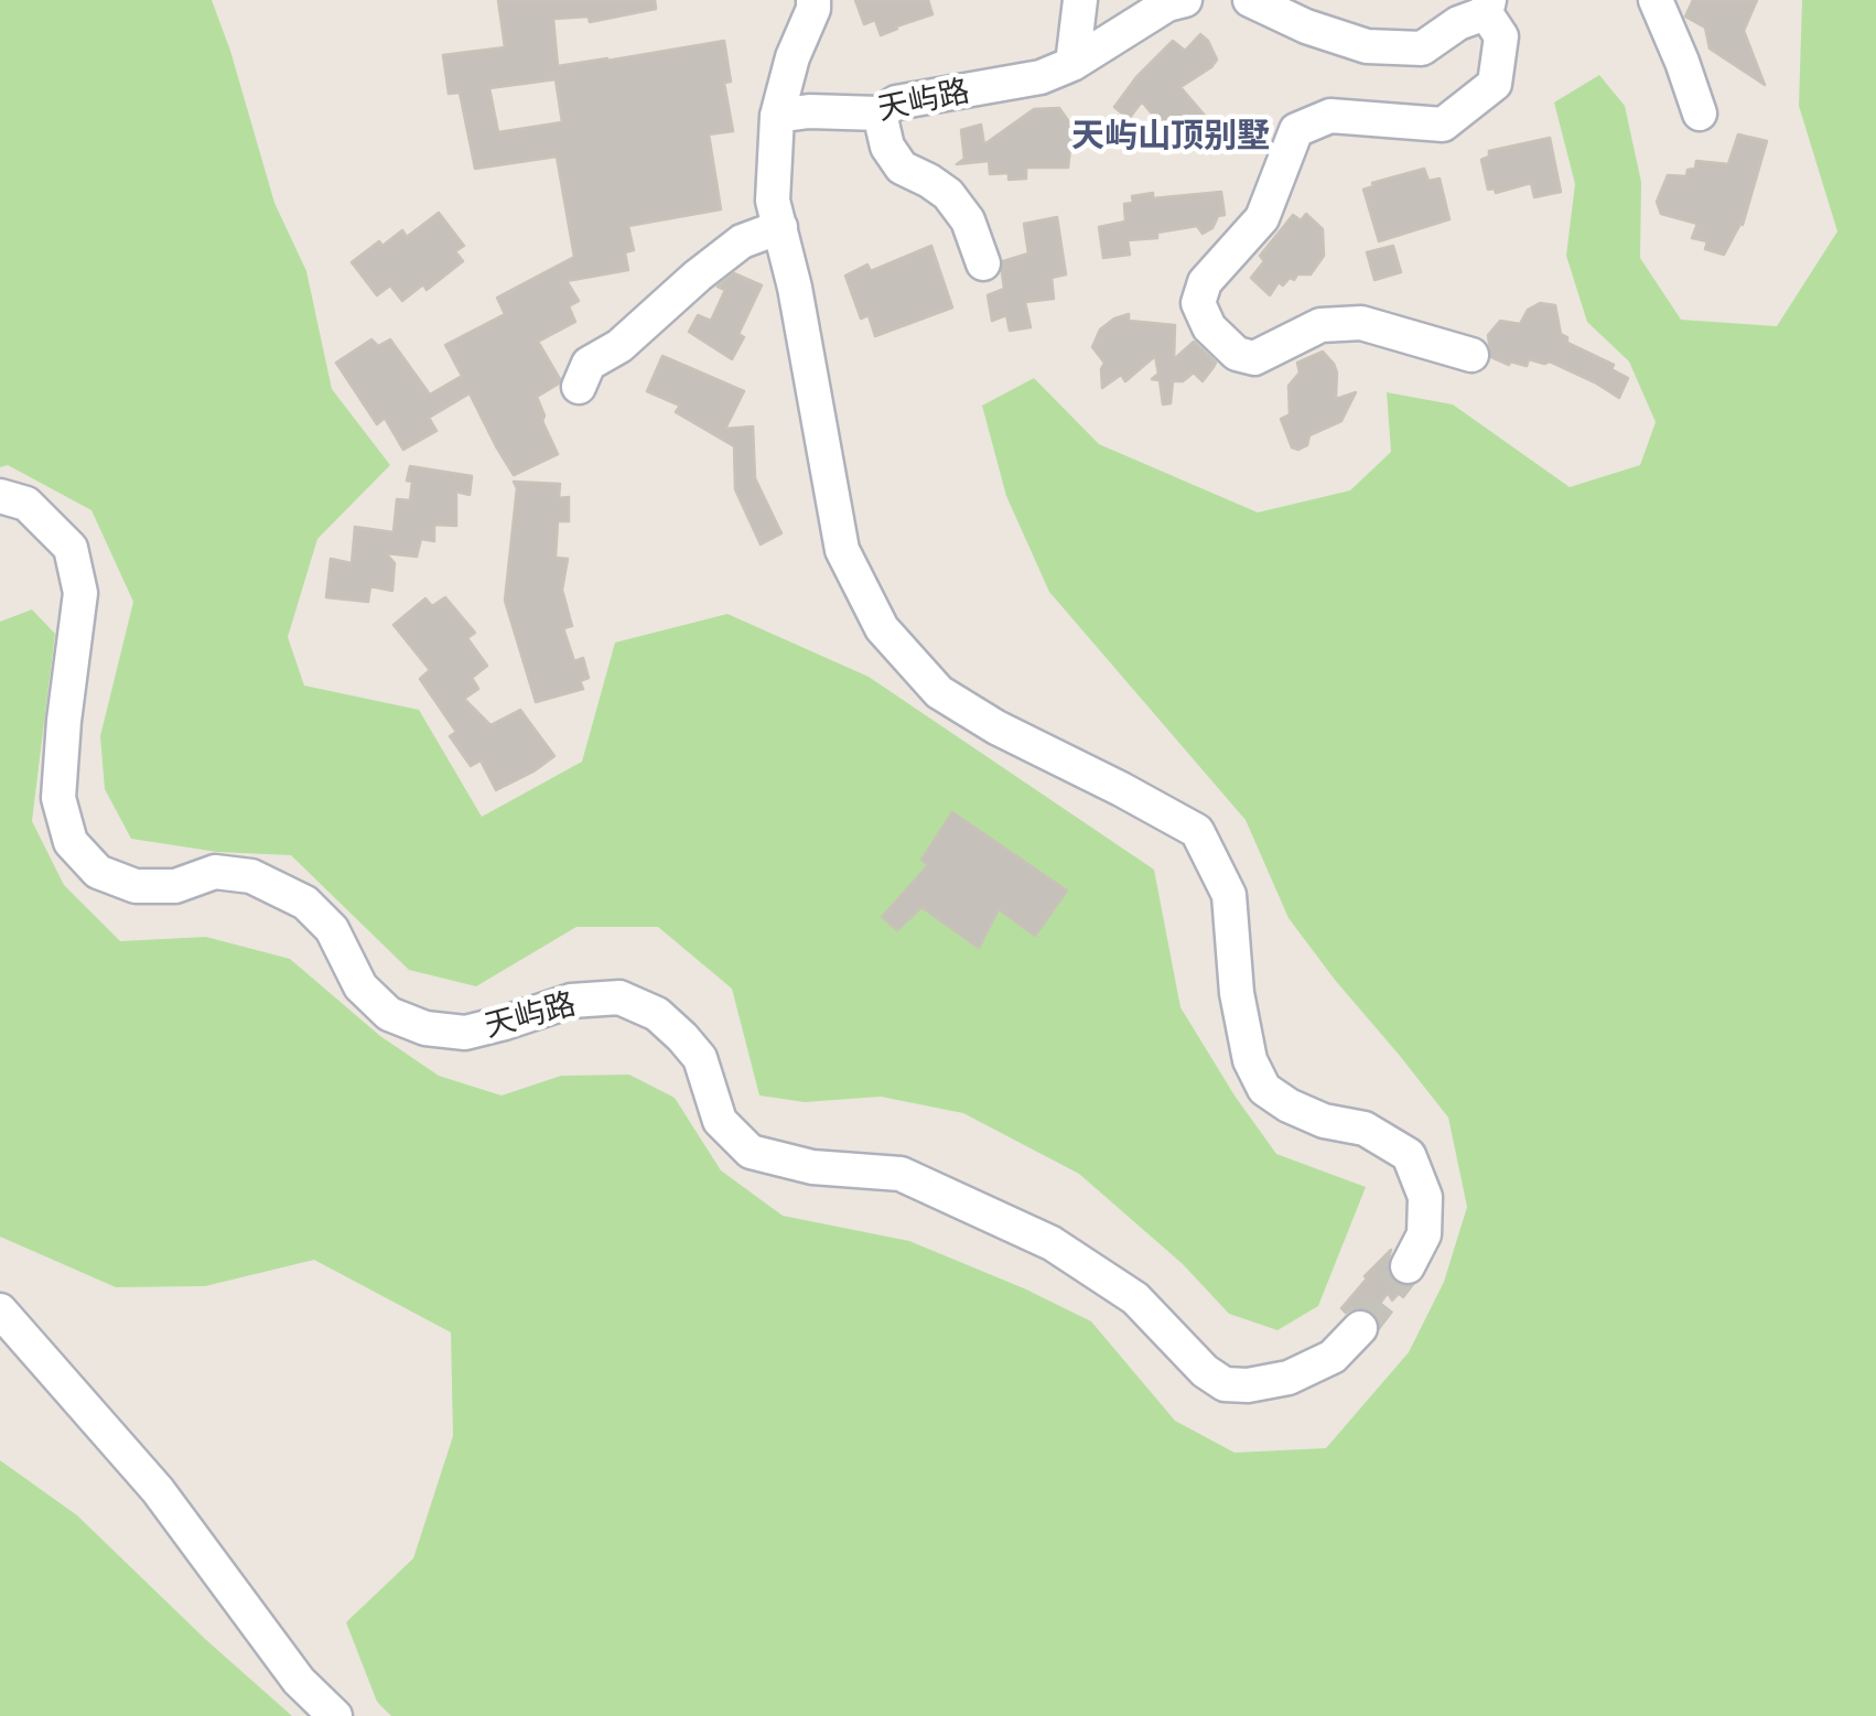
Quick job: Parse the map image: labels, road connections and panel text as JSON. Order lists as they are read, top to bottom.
{
  "streets": {
    "street": ["天屿路"]
  },
  "districts": ["天屿山顶别墅"]
}
